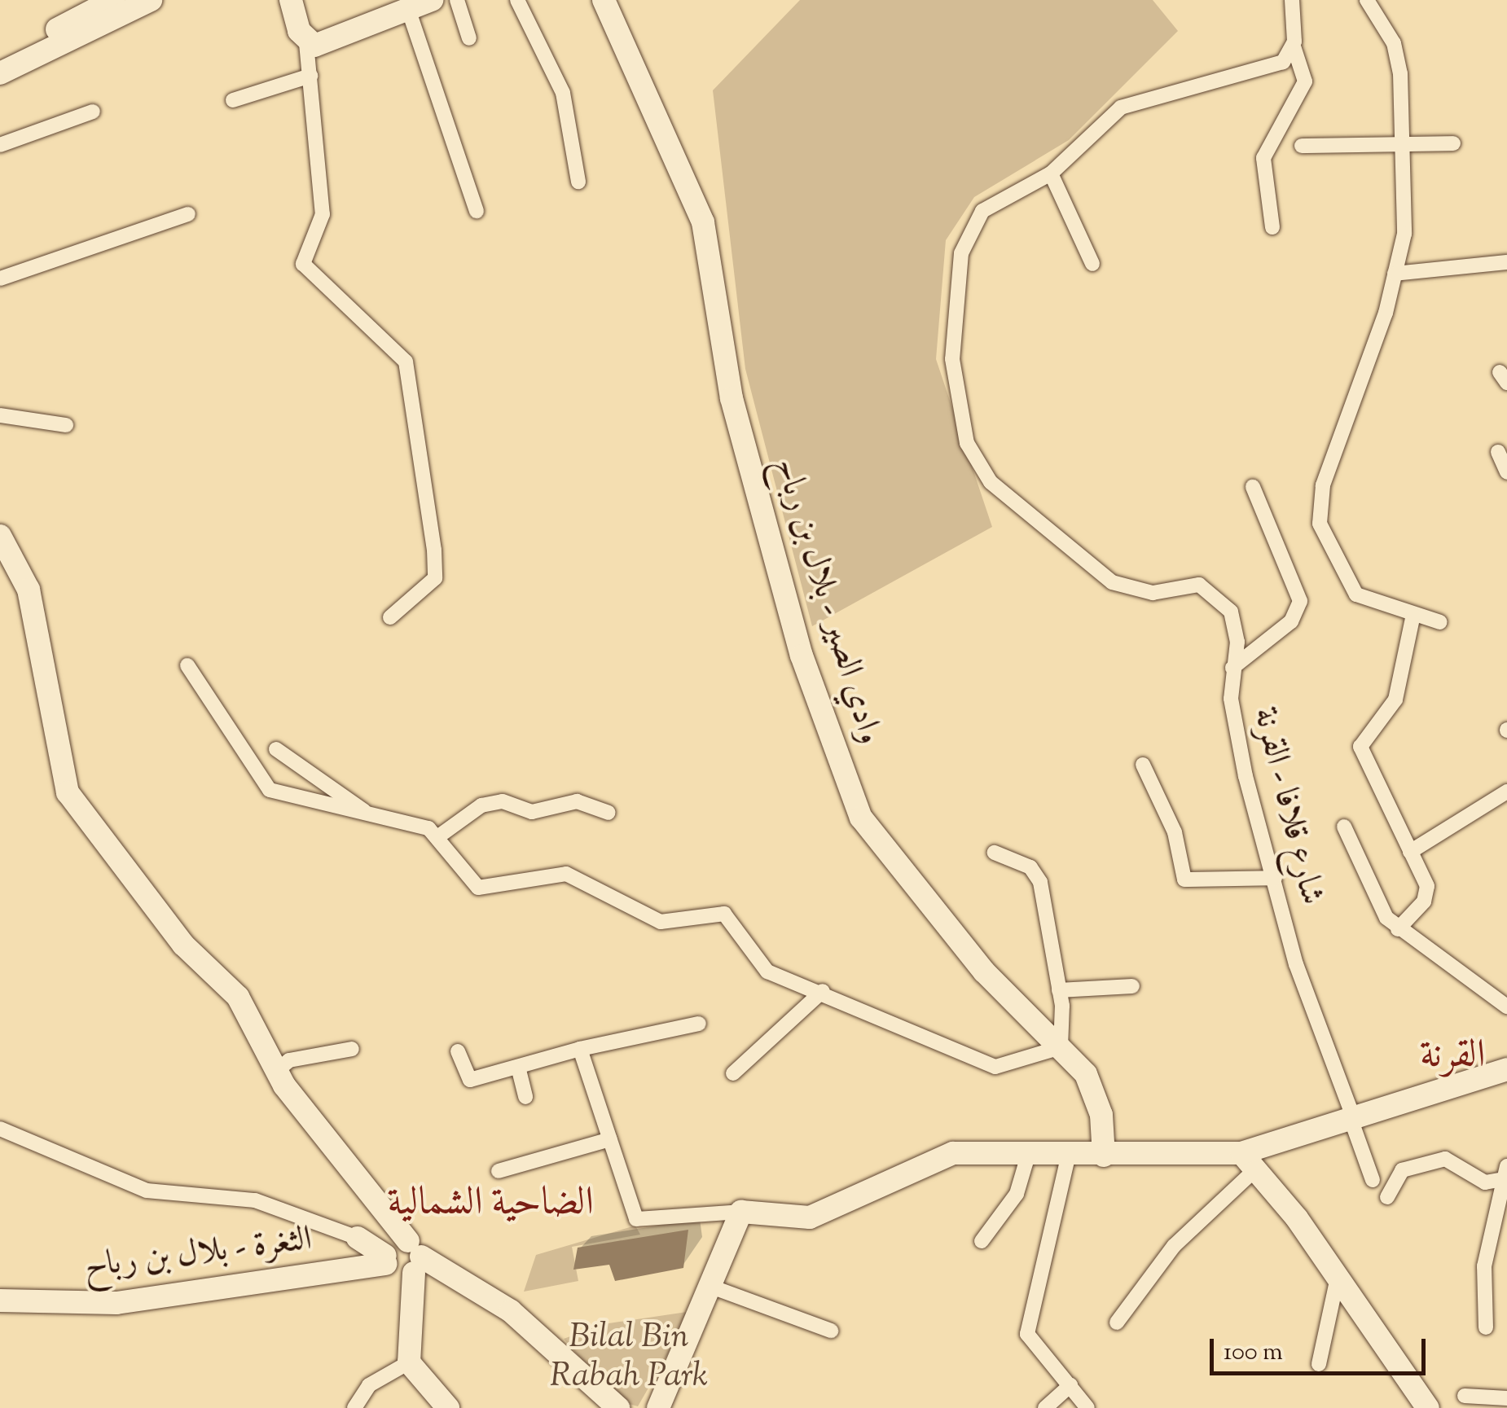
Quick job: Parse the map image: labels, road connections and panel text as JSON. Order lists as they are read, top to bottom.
{
  "streets": {
    "street": ["وادي الصير - بلال بن رباح", "شارع قلافا - القرنة", "الثغرة - بلال بن رباح"]
  },
  "districts": ["القرنة", "الضاحية الشمالية"],
  "parks": ["Bilal Bin Rabah Park"],
  "scale_bar": "100 m"
}
